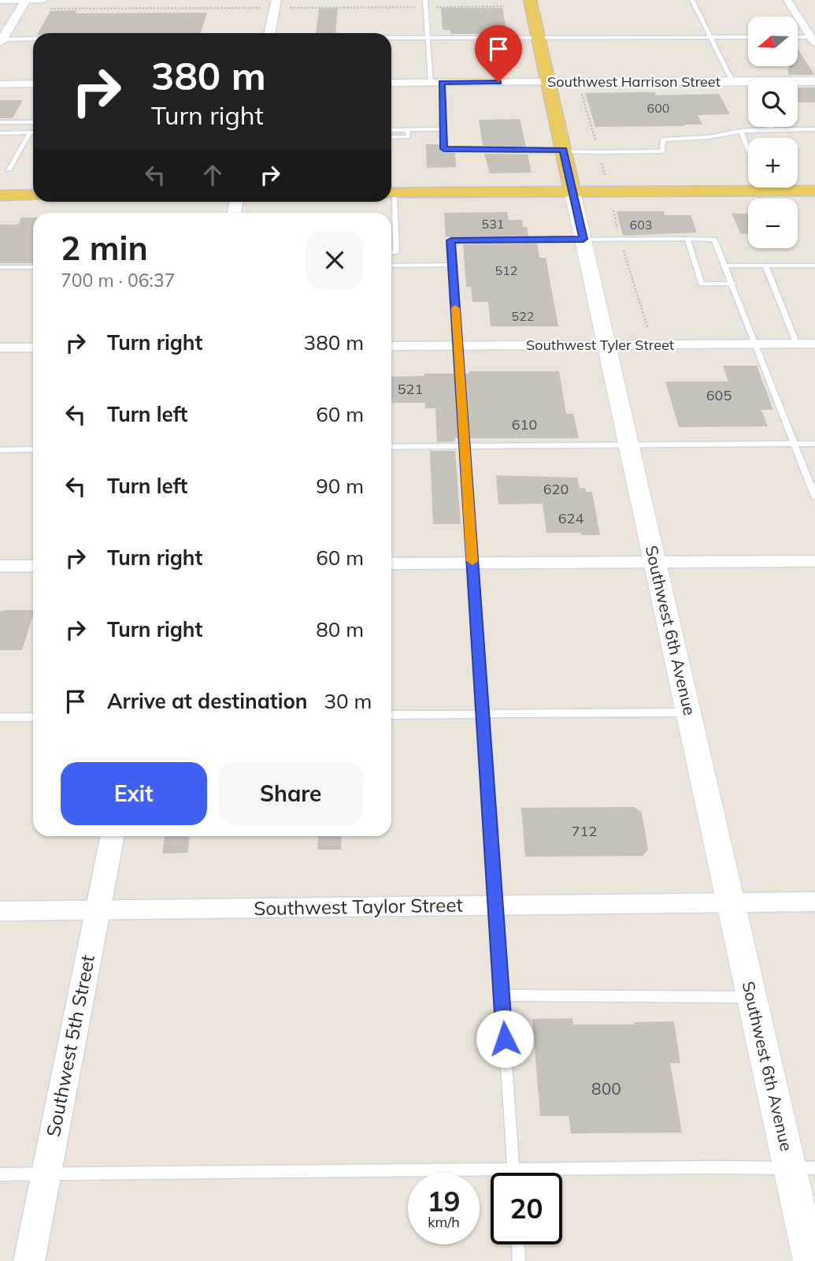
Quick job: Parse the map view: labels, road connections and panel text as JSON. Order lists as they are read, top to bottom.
{
  "streets": {
    "main road": ["Southwest Harrison Street", "Southwest 6th Avenue"],
    "street": ["Southwest Tyler Street", "Southwest Taylor Street", "Southwest 5th Street"]
  },
  "crossings": [
    ["Southwest Harrison Street", "Southwest 6th Avenue"],
    ["Southwest Tyler Street", "Southwest 6th Avenue"],
    ["Southwest 6th Avenue", "Southwest Taylor Street"],
    ["Southwest Taylor Street", "Southwest 5th Street"]
  ],
  "house_numbers": [
    "600",
    "531",
    "603",
    "512",
    "522",
    "521",
    "605",
    "610",
    "620",
    "624",
    "712",
    "800"
  ],
  "north": "left",
  "page": {
    "map_buttons": ["+", "−"],
    "turn": ["380 m", "Turn right"],
    "heading": ["2 min", "700 m · 06:37"],
    "list": [
      {
        "name": "Turn right",
        "value": "380 m"
      },
      {
        "name": "Turn left",
        "value": "60 m"
      },
      {
        "name": "Turn left",
        "value": "90 m"
      },
      {
        "name": "Turn right",
        "value": "60 m"
      },
      {
        "name": "Turn right",
        "value": "80 m"
      },
      {
        "name": "Arrive at destination",
        "value": "30 m"
      }
    ],
    "buttons": ["Exit", "Share"],
    "speed": "19 km/h",
    "limit": "20"
  }
}
